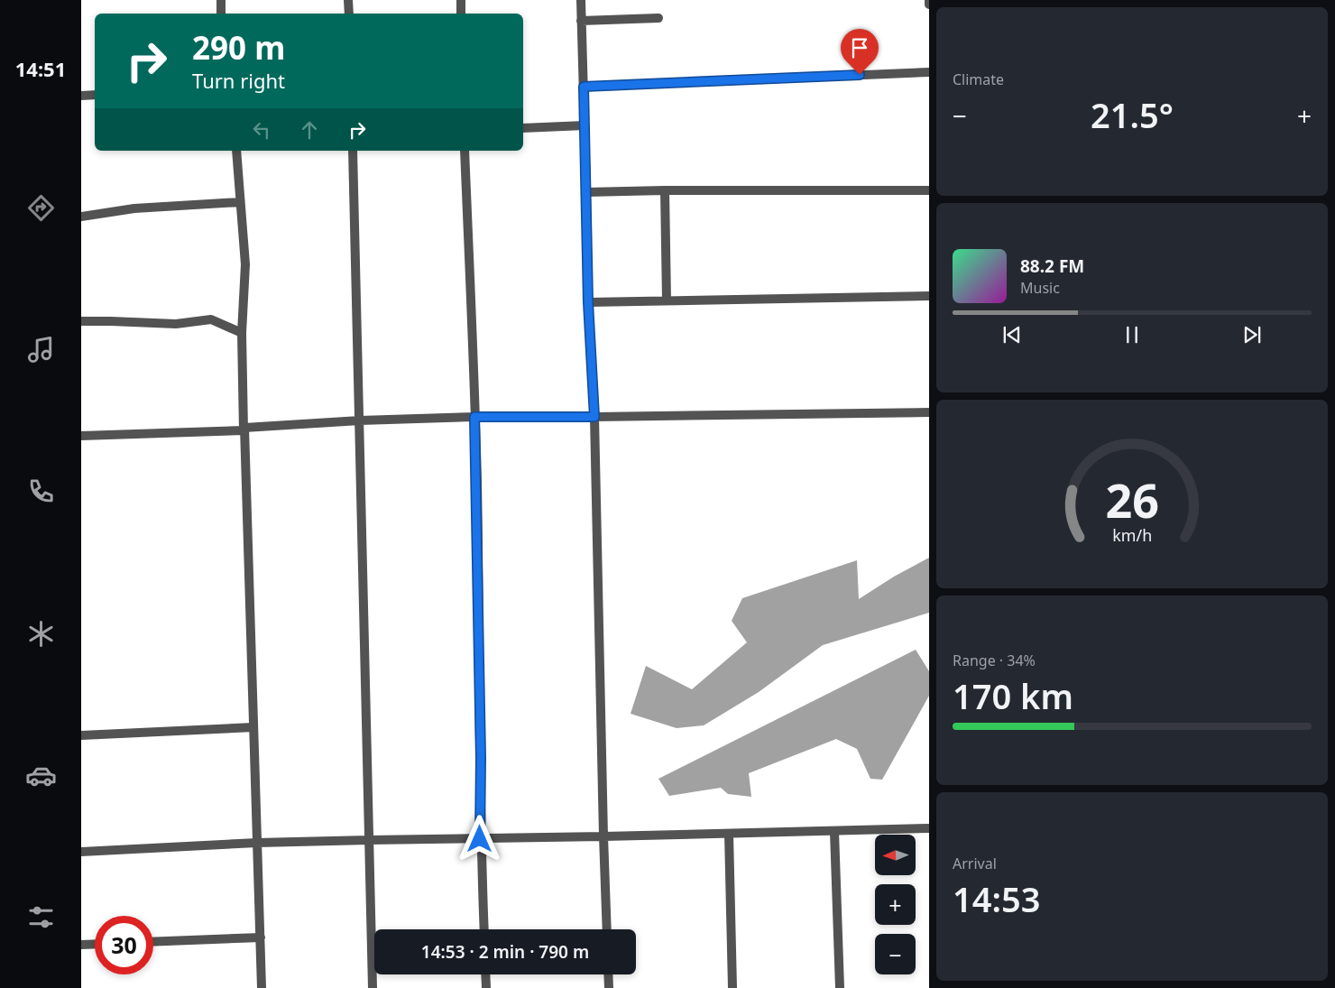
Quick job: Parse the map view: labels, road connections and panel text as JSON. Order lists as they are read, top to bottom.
{
  "north": "left",
  "page": {
    "tabs": "14:51",
    "tile": [
      "Climate",
      ["Range · 34%", "170 km"],
      ["Arrival", "14:53"]
    ],
    "turn": ["290 m", "Turn right"],
    "heat": ["−", "21.5°", "+"],
    "song": ["88.2 FM", "Music"],
    "map_buttons": ["+", "−"],
    "limit": "30",
    "trip": "14:53 · 2 min · 790 m",
    "gauge": ["26", "km/h"]
  }
}
